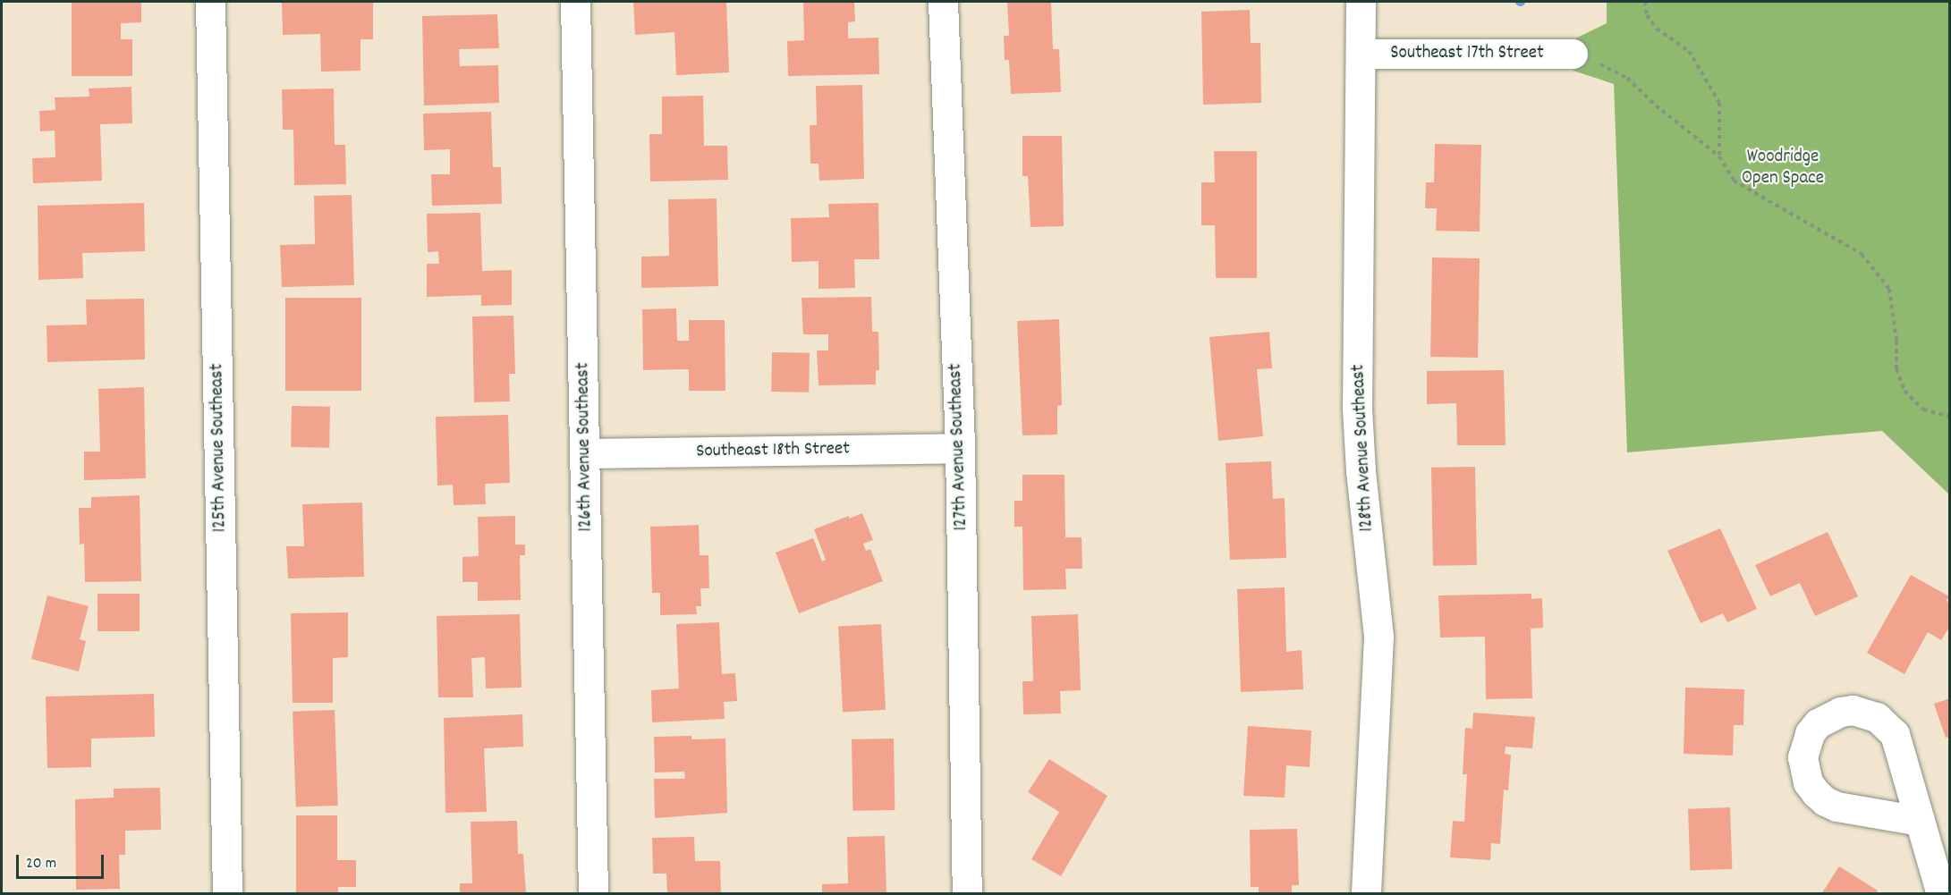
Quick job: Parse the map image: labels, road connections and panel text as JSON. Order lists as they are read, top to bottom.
{
  "streets": {
    "street": [
      "Southeast 17th Street",
      "126th Avenue Southeast",
      "127th Avenue Southeast",
      "125th Avenue Southeast",
      "128th Avenue Southeast",
      "Southeast 18th Street"
    ]
  },
  "crossings": [
    ["Southeast 17th Street", "128th Avenue Southeast"],
    ["126th Avenue Southeast", "Southeast 18th Street"],
    ["127th Avenue Southeast", "Southeast 18th Street"]
  ],
  "parks": ["Woodridge Open Space"],
  "scale_bar": "20 m"
}
